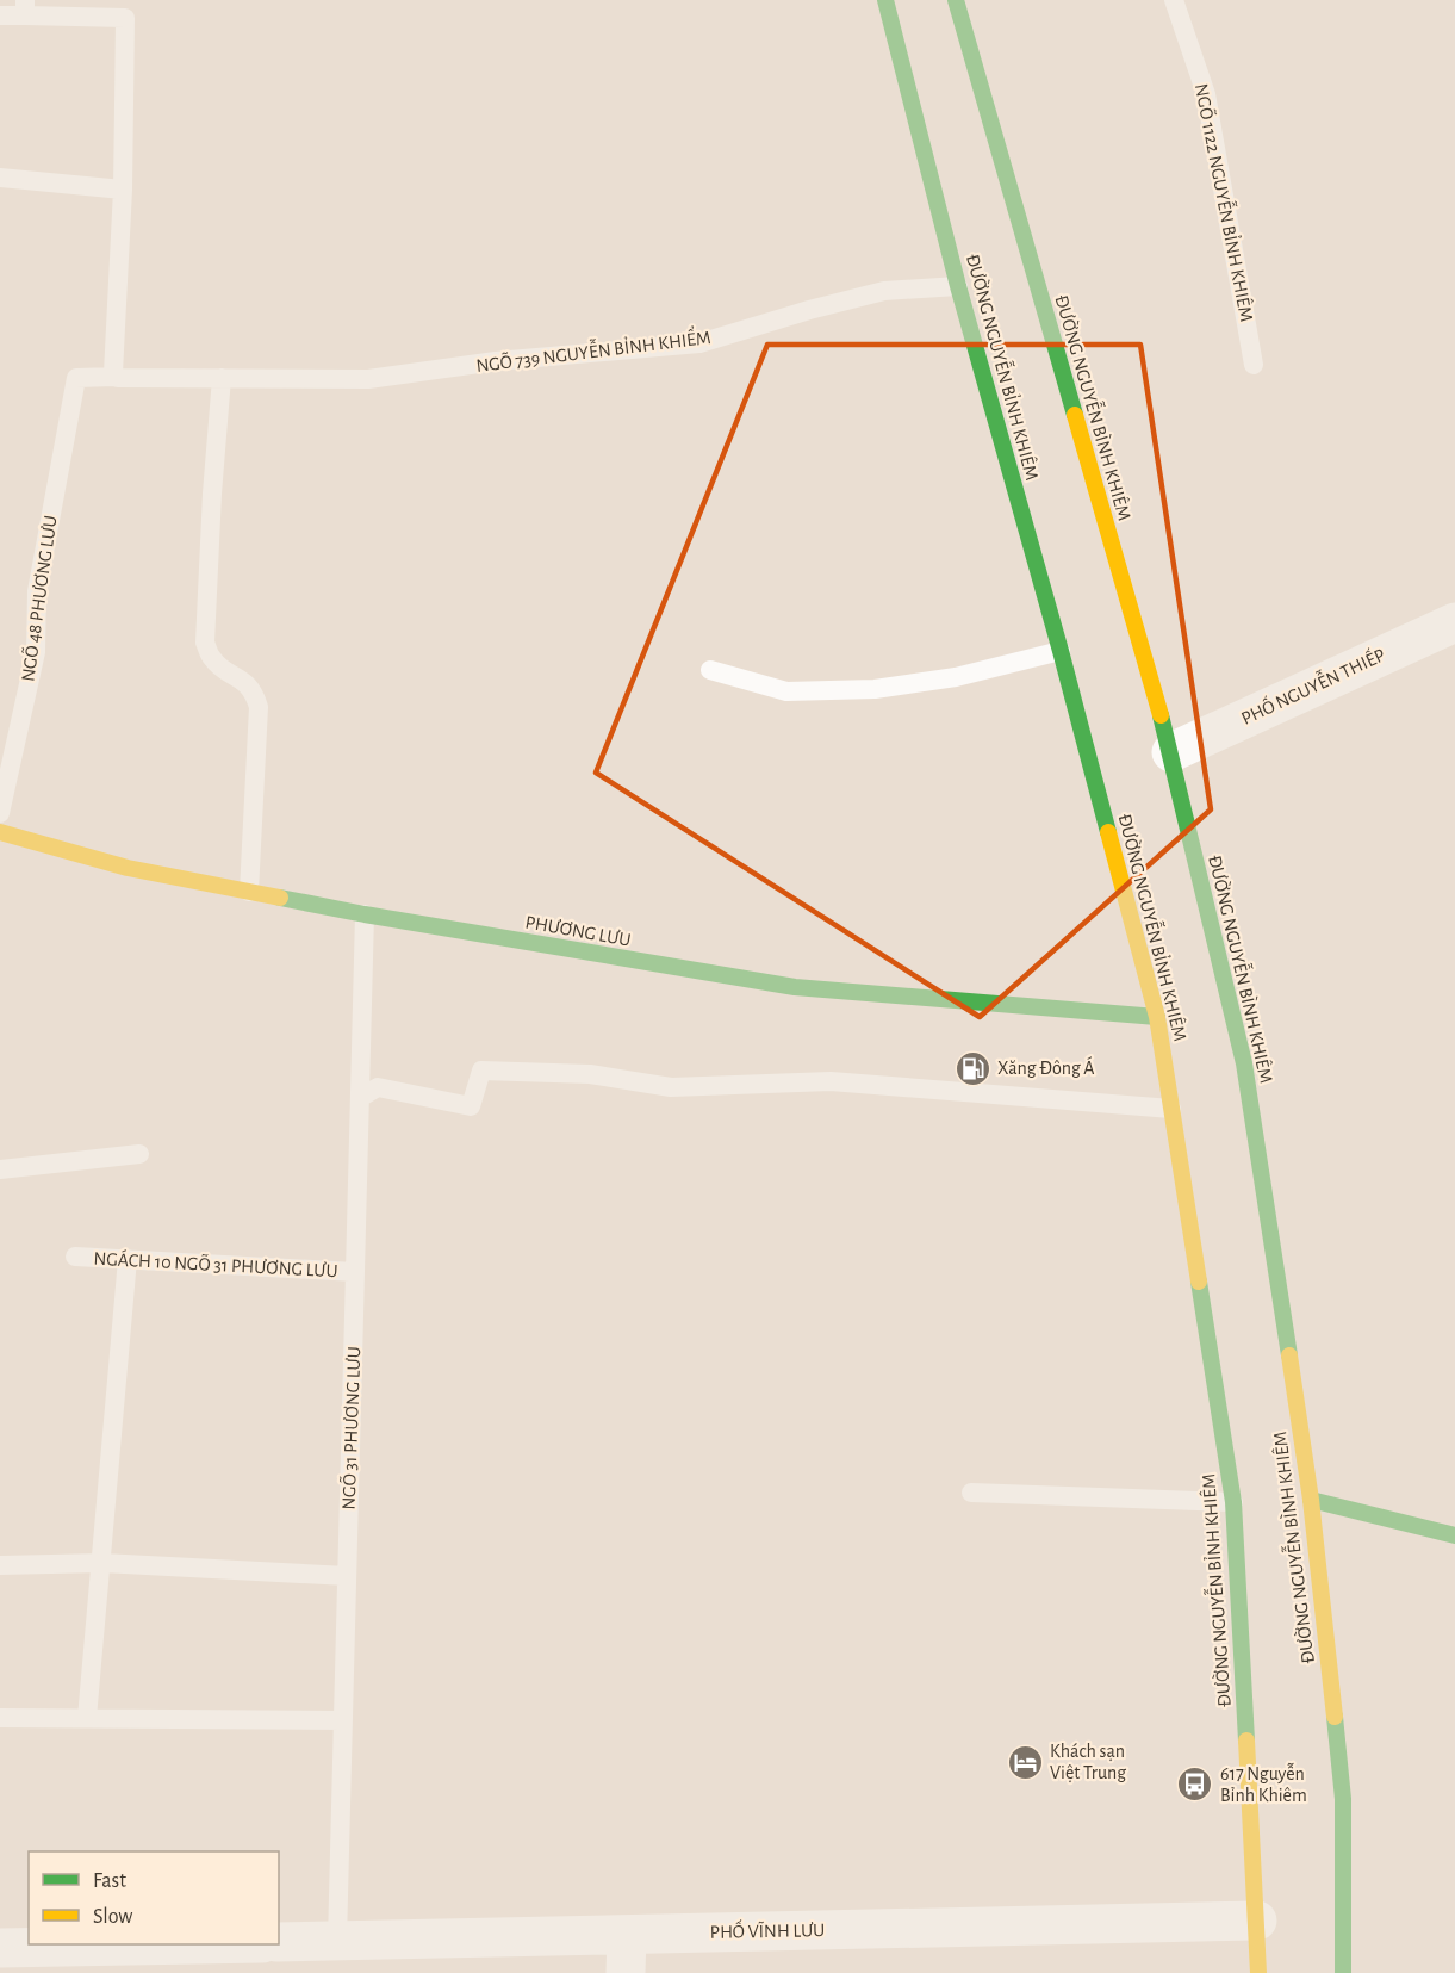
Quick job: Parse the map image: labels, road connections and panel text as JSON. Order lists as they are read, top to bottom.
{
  "streets": {
    "main road": ["ĐƯỜNG NGUYỄN BỈNH KHIÊM", "ĐƯỜNG NGUYỄN BÌNH KHIÊM", "PHƯƠNG LƯU"],
    "street": ["PHỐ NGUYỄN THIẾP", "PHỐ VĨNH LƯU"],
    "lane": [
      "NGÕ 1122 NGUYỄN BỈNH KHIÊM",
      "NGÕ 739 NGUYỄN BỈNH KHIỂM",
      "NGÕ 48 PHƯƠNG LƯU",
      "NGÁCH 10 NGÕ 31 PHƯƠNG LƯU",
      "NGÕ 31 PHƯƠNG LƯU"
    ]
  },
  "crossings": [
    ["NGÕ 739 NGUYỄN BỈNH KHIỂM", "ĐƯỜNG NGUYỄN BỈNH KHIÊM"],
    ["NGÕ 739 NGUYỄN BỈNH KHIỂM", "NGÕ 48 PHƯƠNG LƯU"],
    ["ĐƯỜNG NGUYỄN BỈNH KHIÊM", "PHƯƠNG LƯU"],
    ["ĐƯỜNG NGUYỄN BỈNH KHIÊM", "PHỐ VĨNH LƯU"],
    ["ĐƯỜNG NGUYỄN BÌNH KHIÊM", "PHỐ NGUYỄN THIẾP"],
    ["PHƯƠNG LƯU", "NGÕ 31 PHƯƠNG LƯU"],
    ["NGÁCH 10 NGÕ 31 PHƯƠNG LƯU", "NGÕ 31 PHƯƠNG LƯU"],
    ["NGÕ 31 PHƯƠNG LƯU", "PHỐ VĨNH LƯU"]
  ],
  "places": {
    "fuel station": ["Xăng Đông Á"],
    "hotel": ["Khách sạn Việt Trung"],
    "bus stop": ["617 Nguyễn Bỉnh Khiêm"]
  },
  "legend": ["Fast", "Slow"]
}
